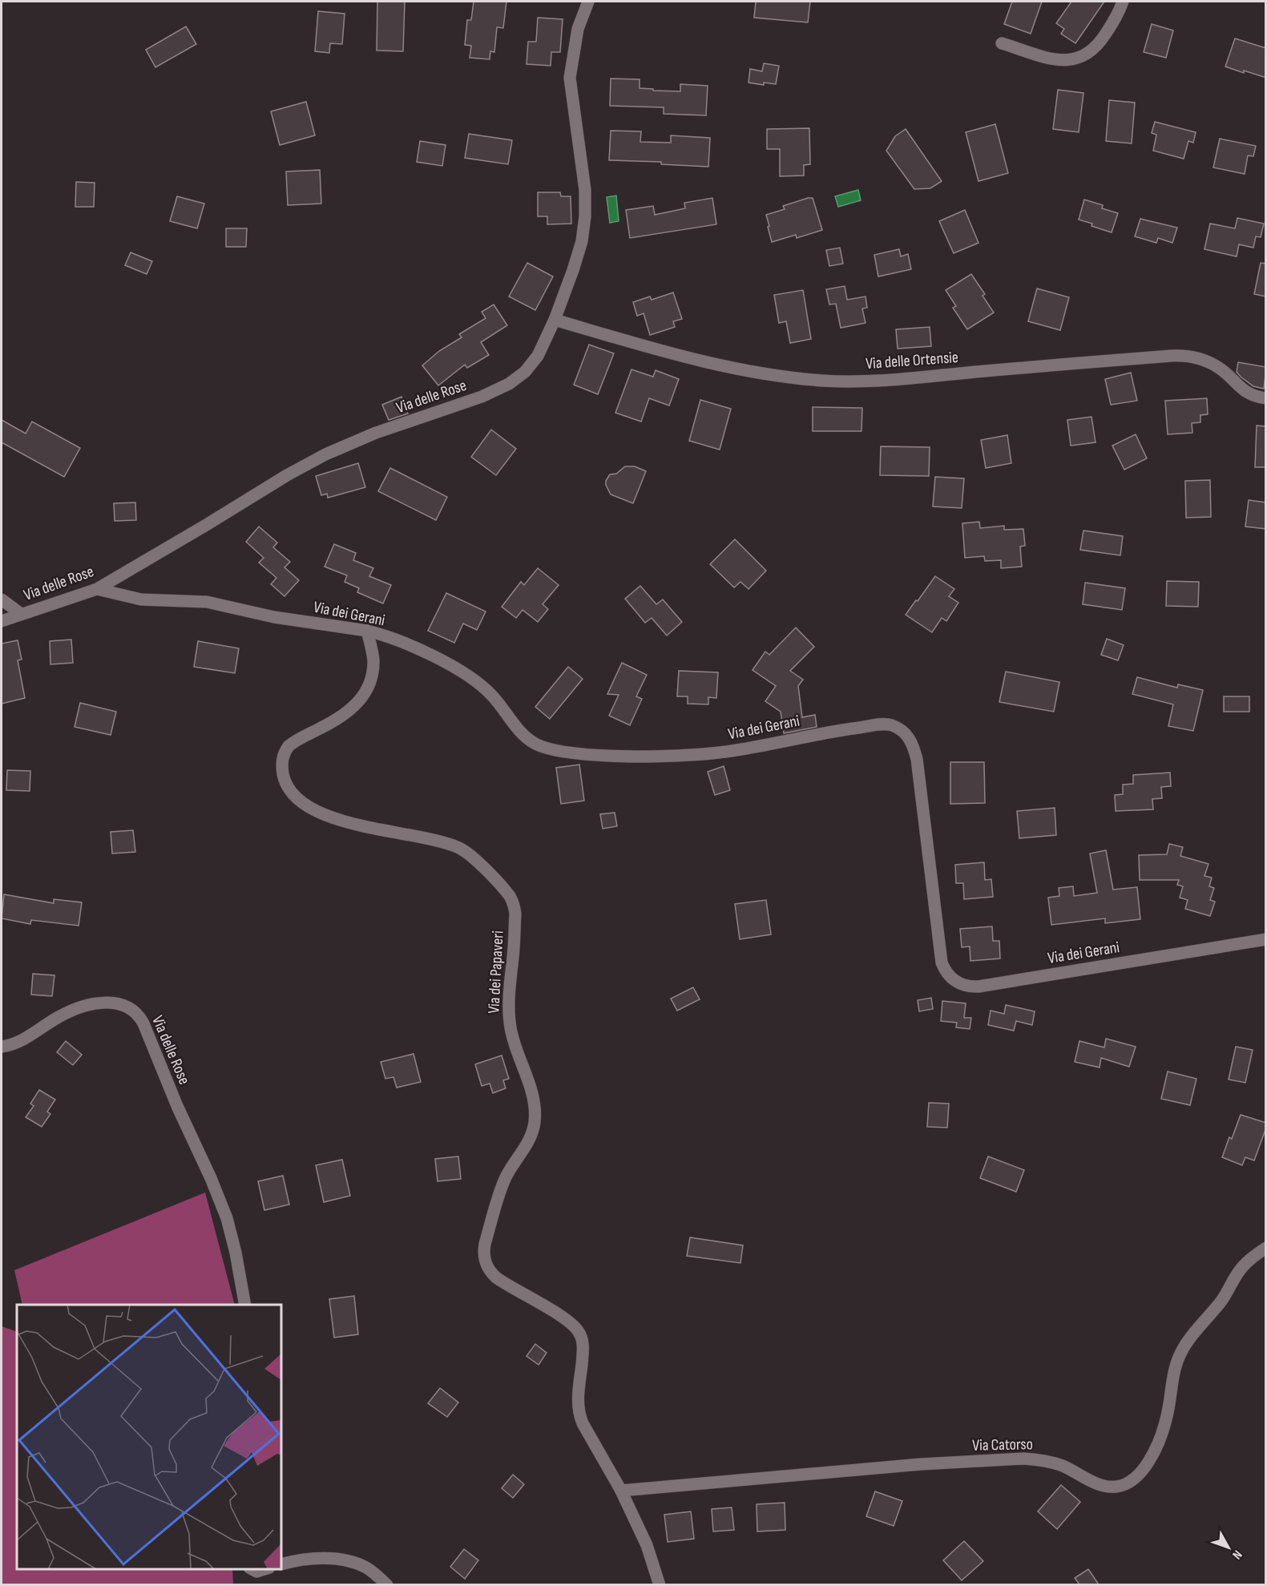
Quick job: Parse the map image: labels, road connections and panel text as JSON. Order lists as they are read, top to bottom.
{
  "streets": {
    "street": [
      "Via delle Ortensie",
      "Via delle Rose",
      "Via dei Gerani",
      "Via dei Papaveri",
      "Via Catorso"
    ]
  },
  "crossings": [
    ["Via delle Ortensie", "Via delle Rose"],
    ["Via delle Rose", "Via dei Gerani"],
    ["Via dei Gerani", "Via dei Papaveri"],
    ["Via dei Papaveri", "Via Catorso"]
  ],
  "north": "bottom right"
}
